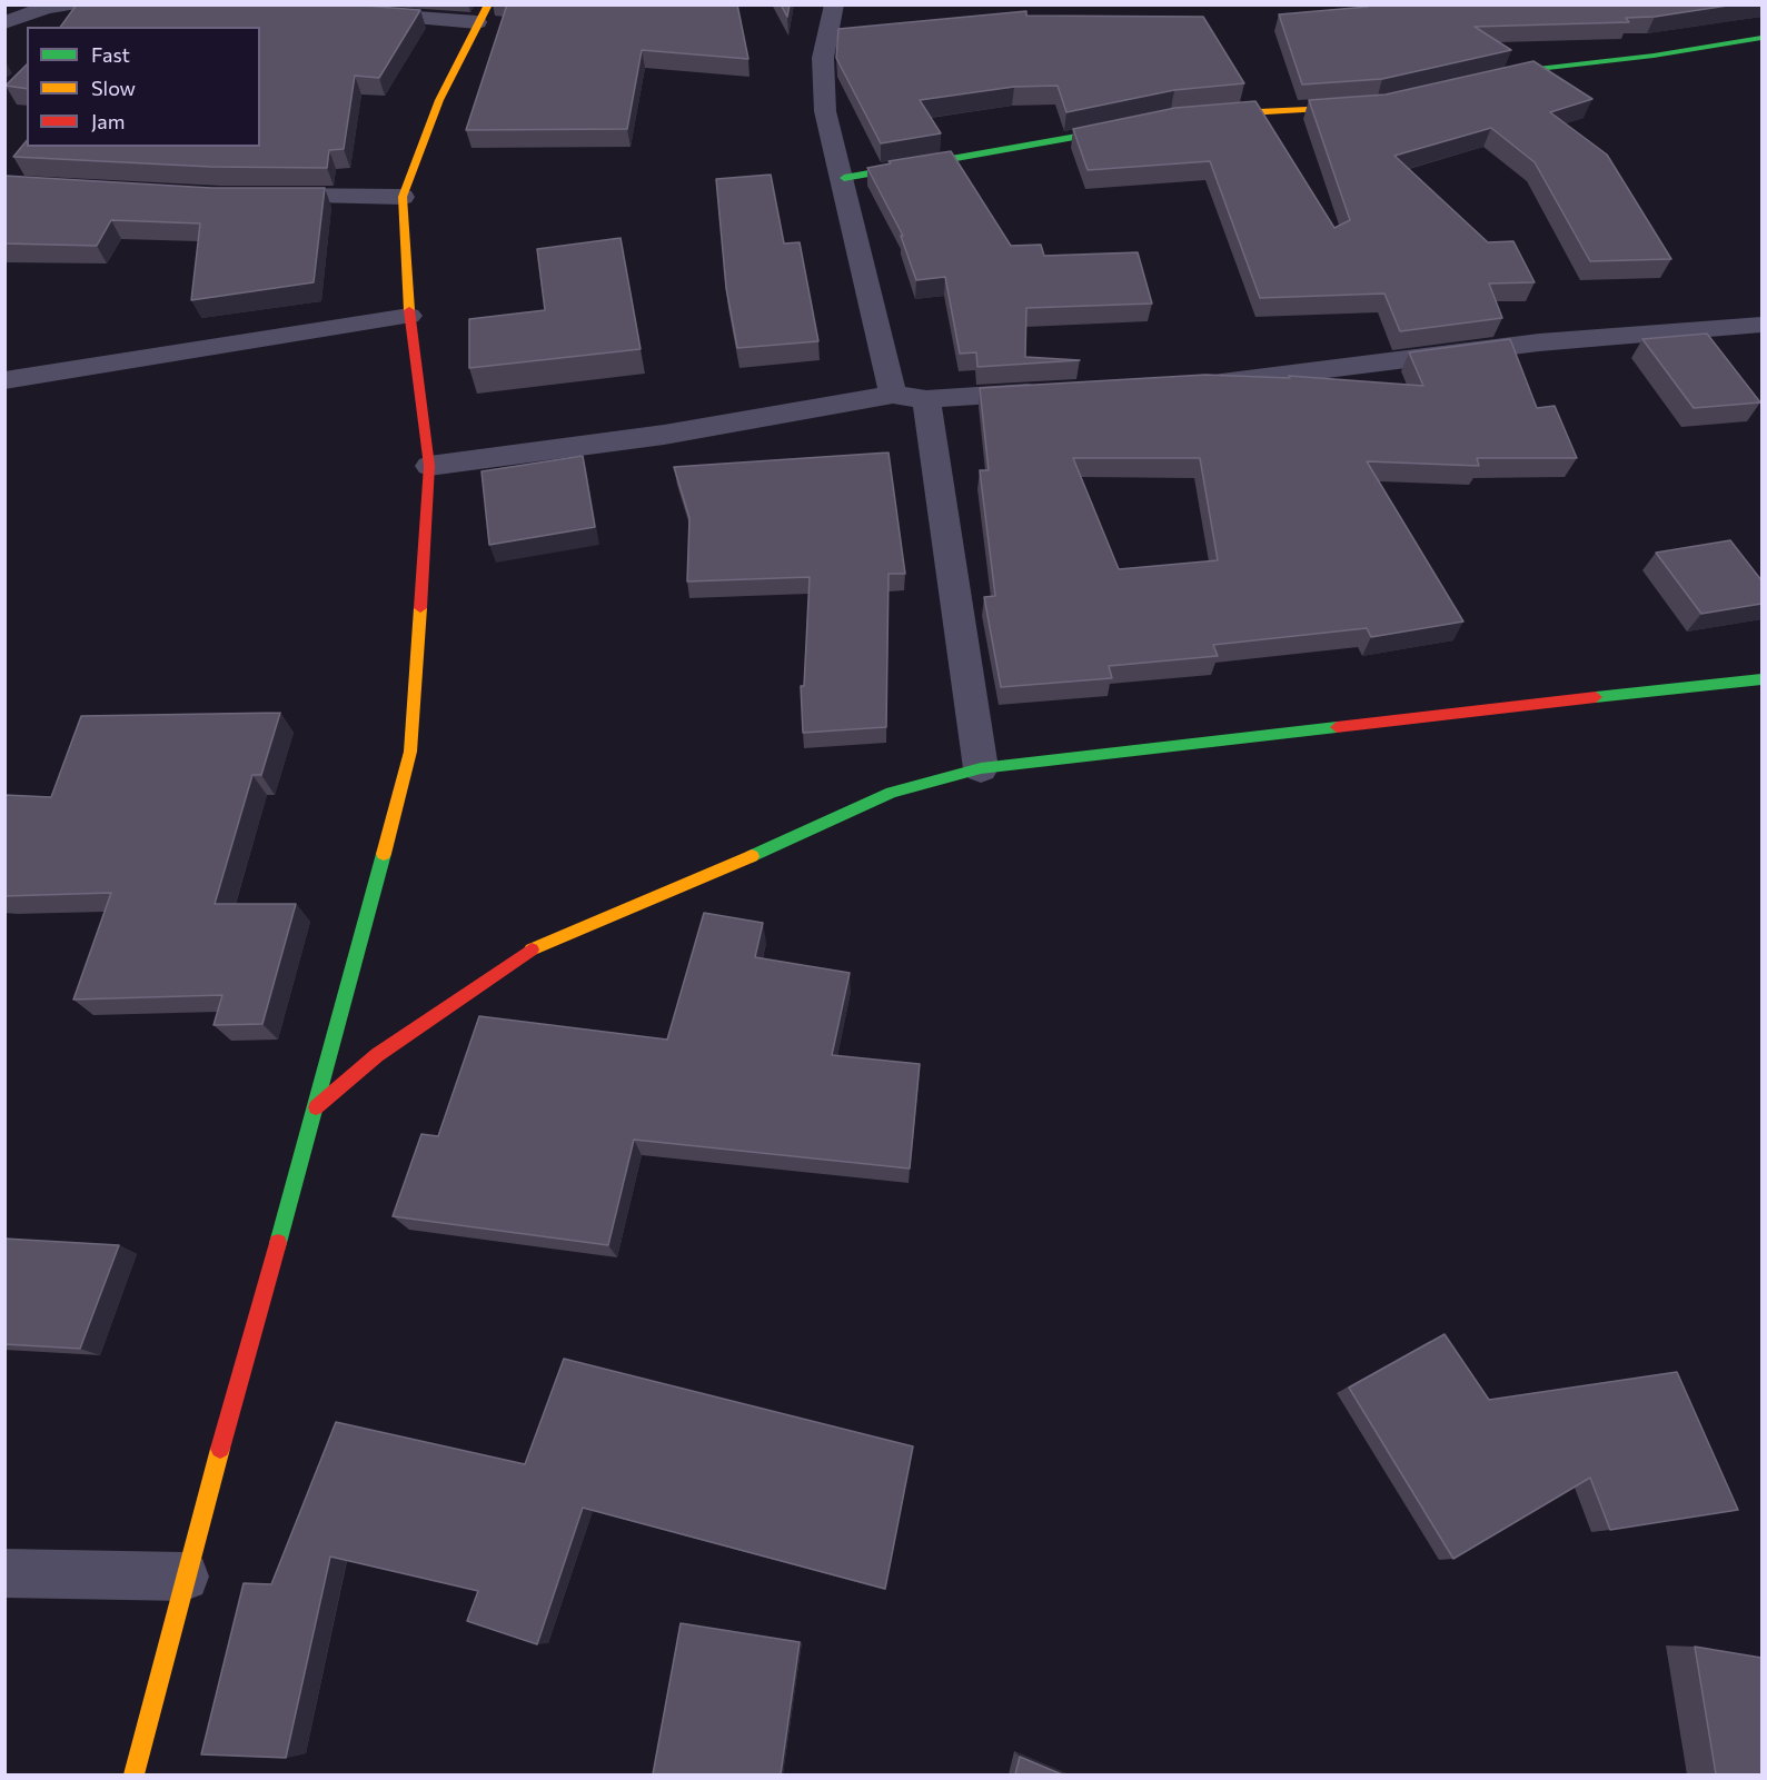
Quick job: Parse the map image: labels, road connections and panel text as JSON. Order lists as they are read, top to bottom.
{
  "legend": ["Fast", "Slow", "Jam"]
}
